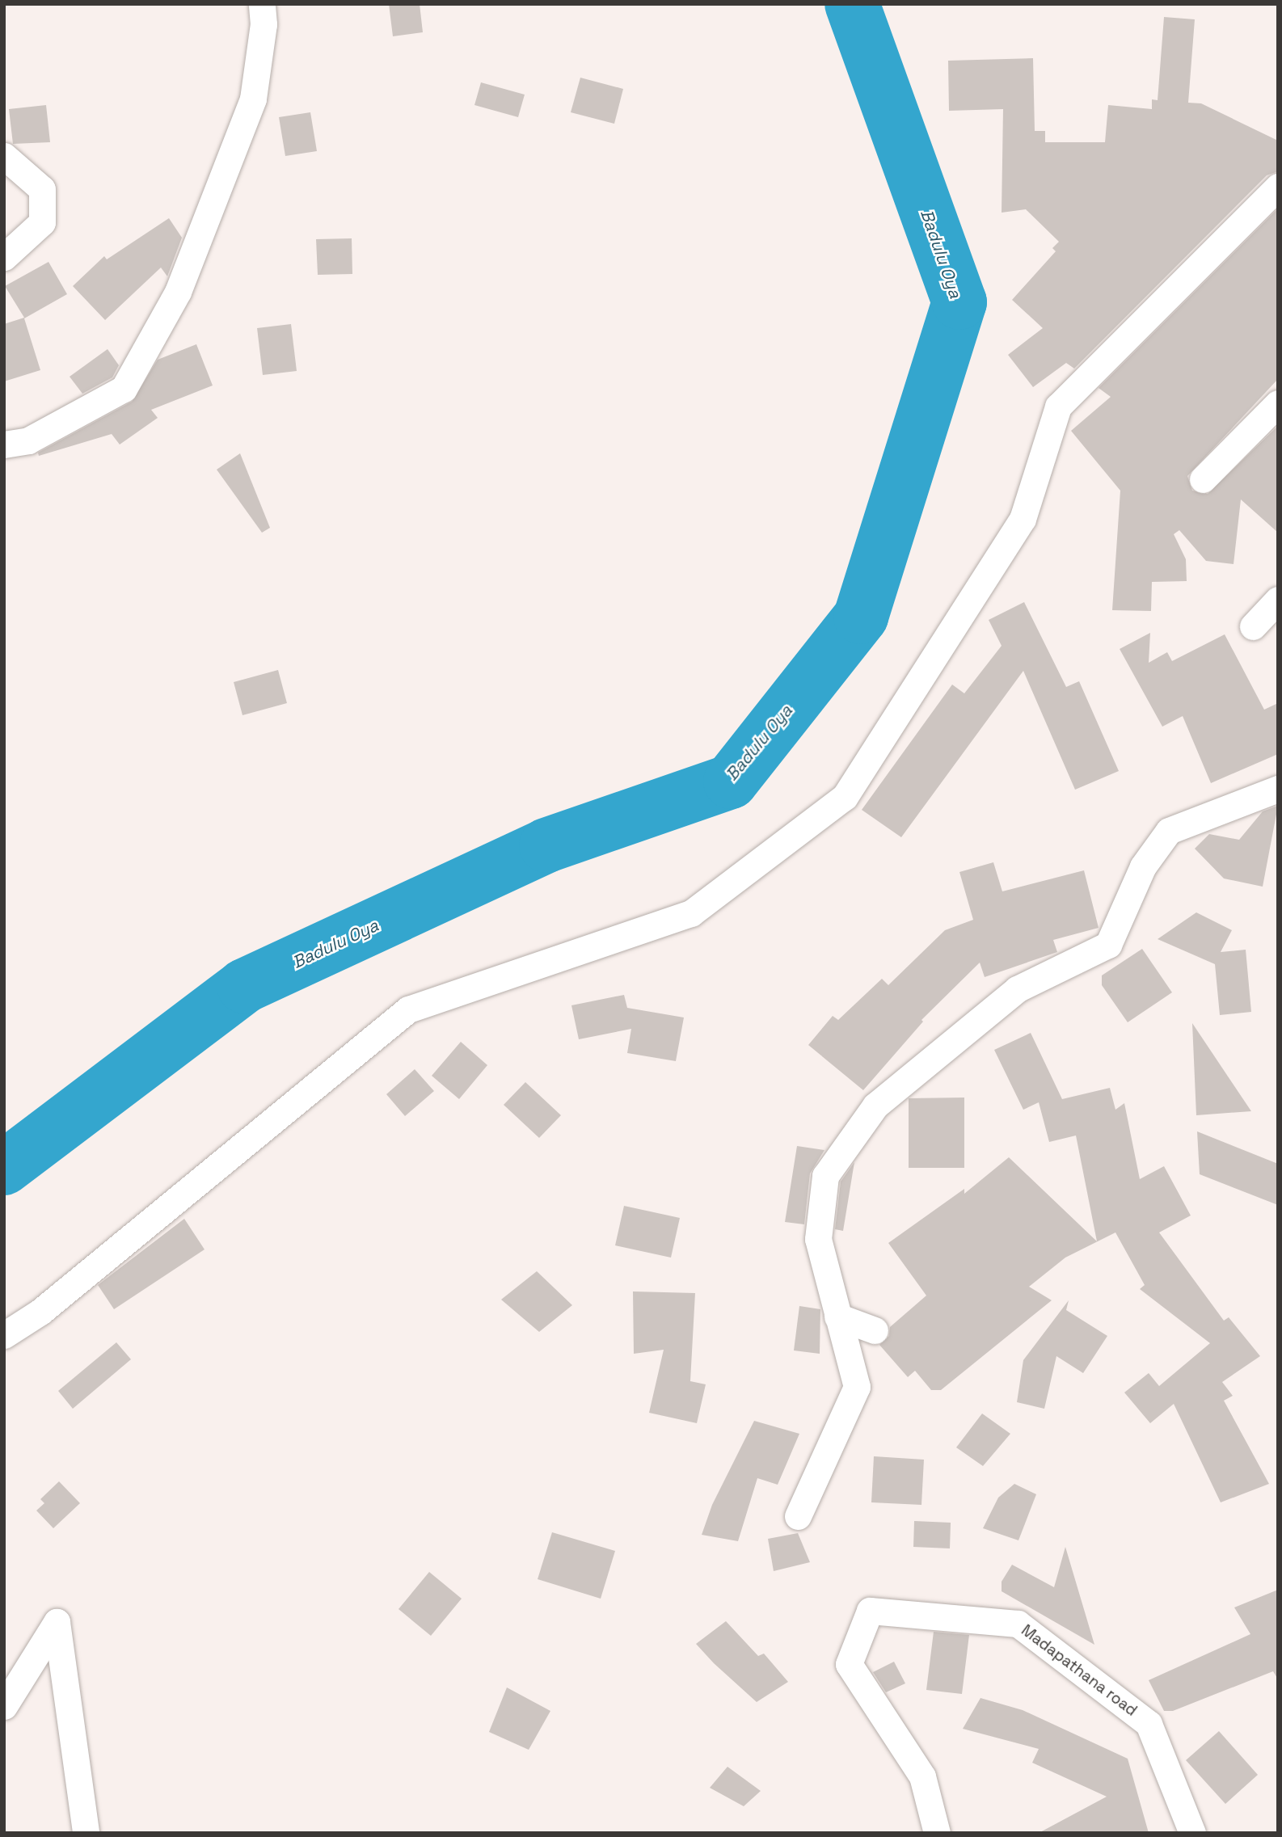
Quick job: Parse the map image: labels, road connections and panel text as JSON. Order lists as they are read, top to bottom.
{
  "streets": {
    "street": ["Madapathana road"]
  },
  "water": ["Badulu Oya"]
}
